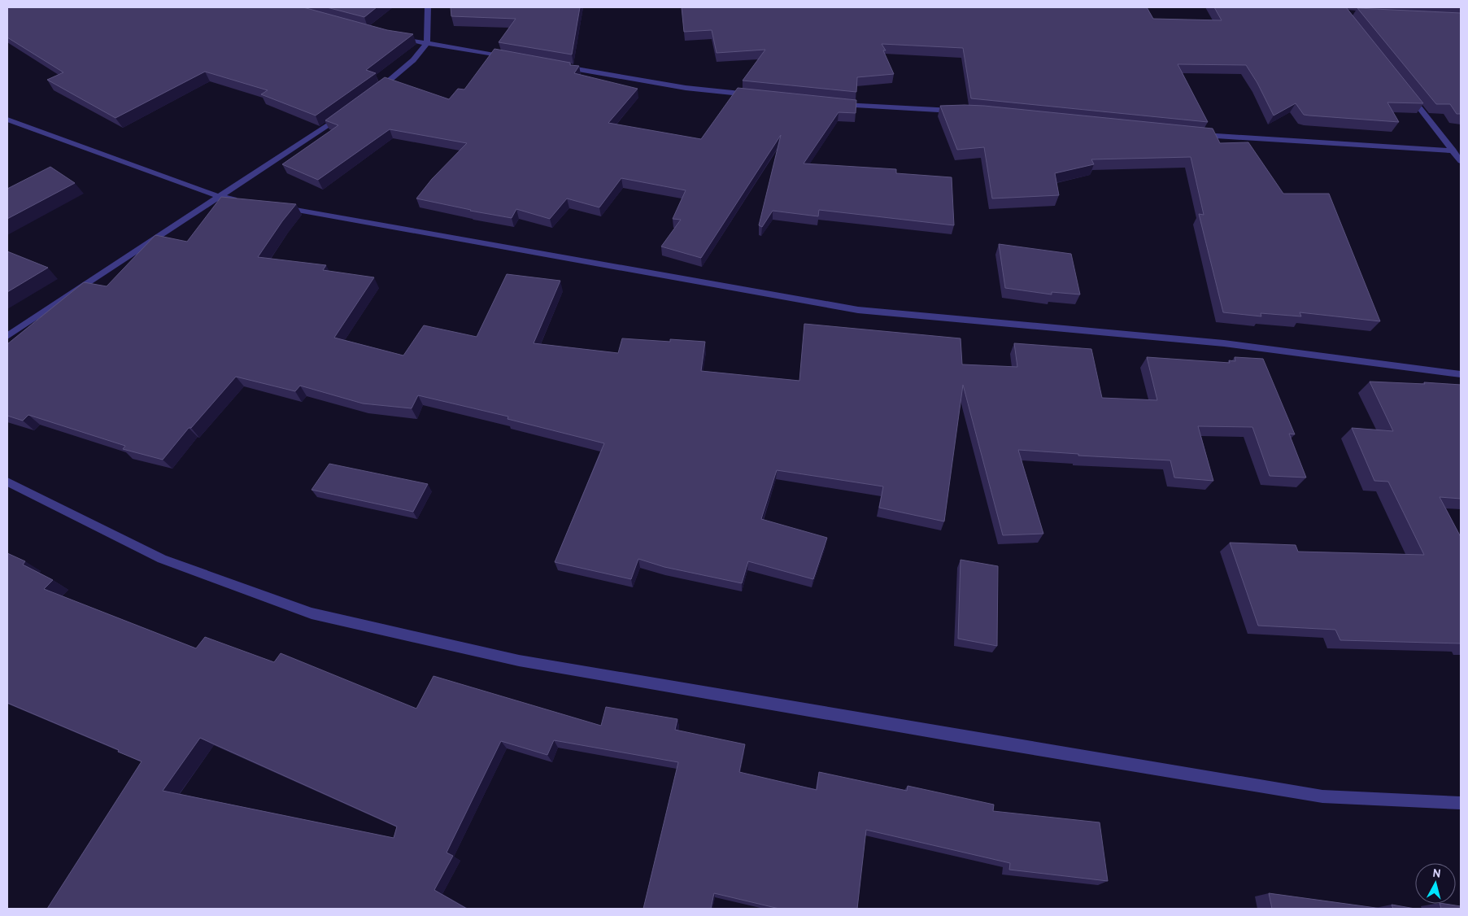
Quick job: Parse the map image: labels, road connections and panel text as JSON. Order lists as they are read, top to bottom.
{
  "north": "top"
}
